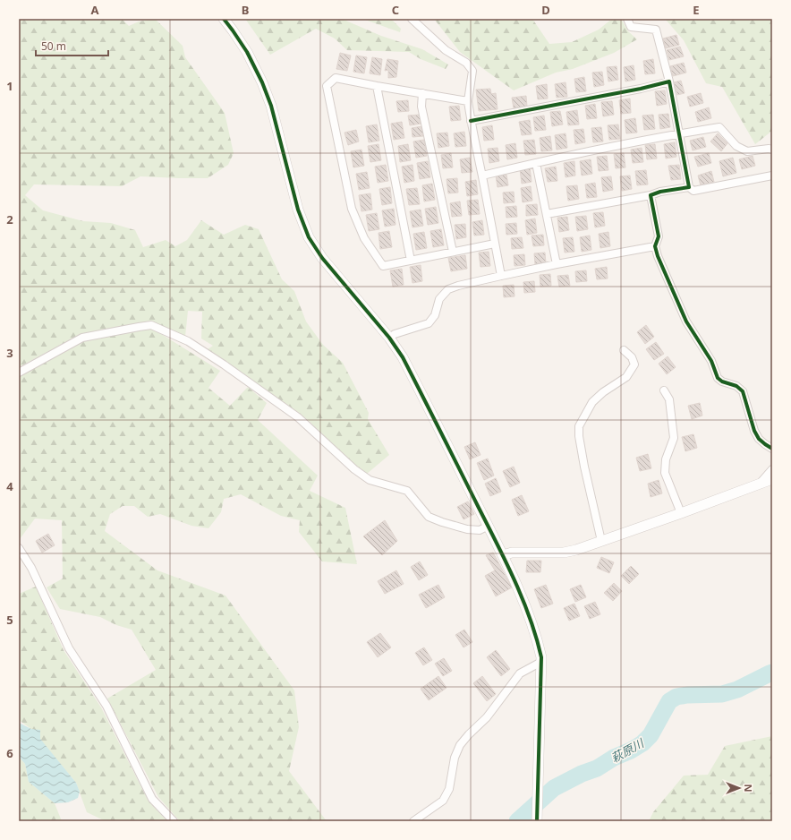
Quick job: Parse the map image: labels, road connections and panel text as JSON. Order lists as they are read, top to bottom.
{
  "water": ["萩原川"],
  "scale_bar": "50 m",
  "north": "right",
  "grid": {
    "columns": [
      "A",
      "B",
      "C",
      "D",
      "E"
    ],
    "rows": [
      "1",
      "2",
      "3",
      "4",
      "5",
      "6"
    ]
  }
}
